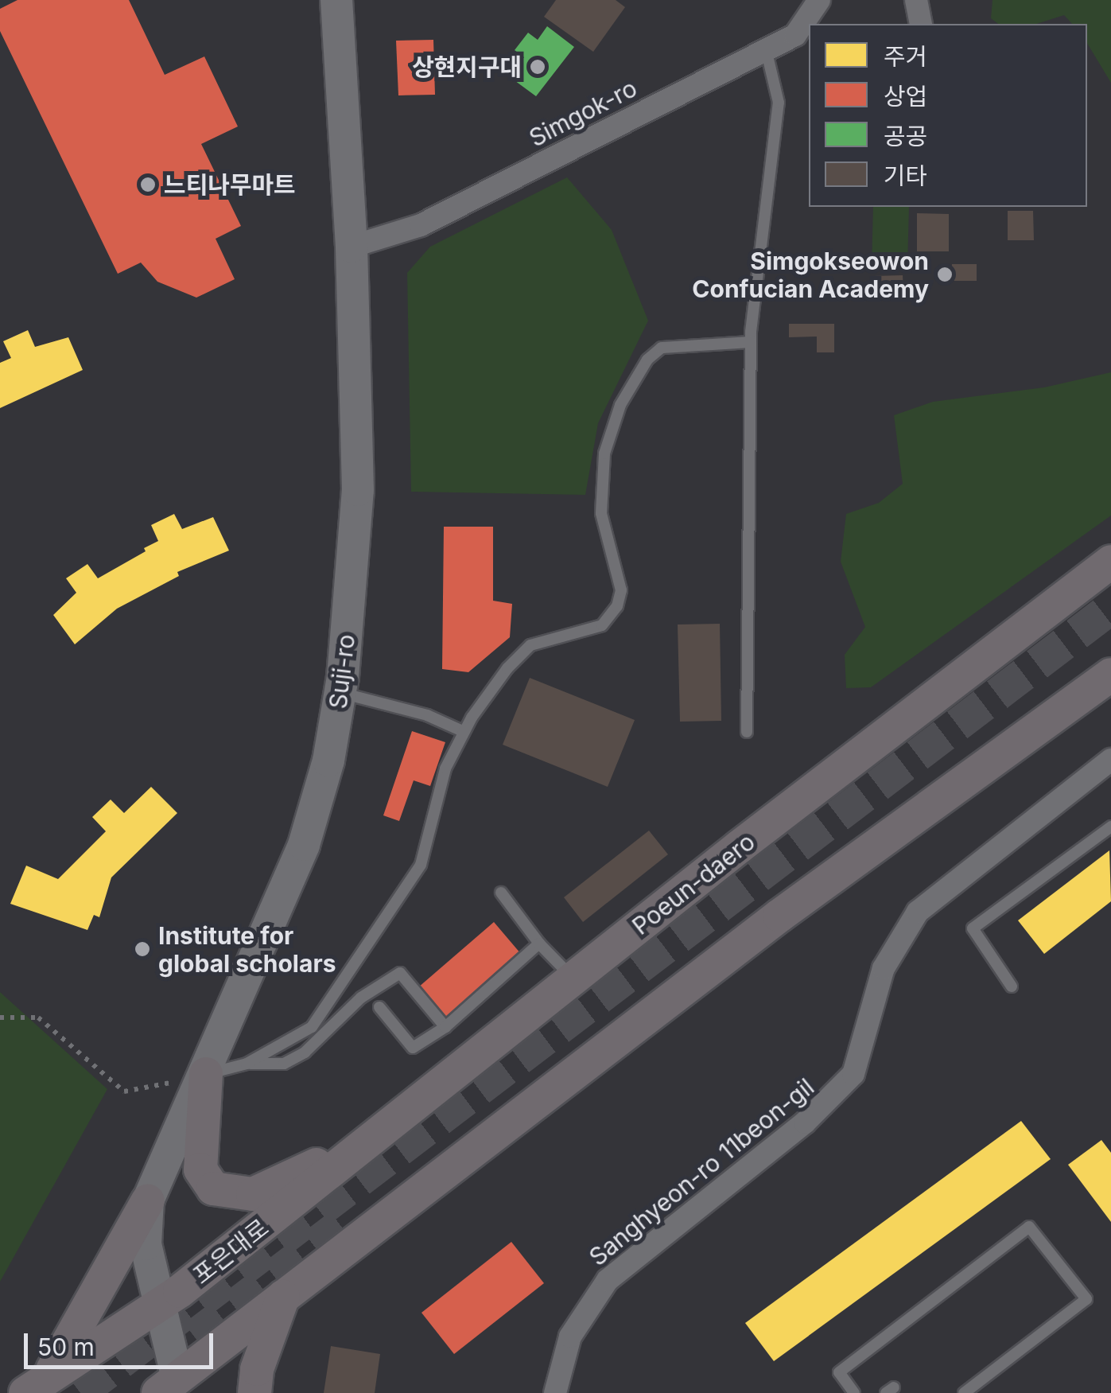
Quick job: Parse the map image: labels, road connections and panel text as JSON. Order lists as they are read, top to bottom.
{
  "streets": {
    "main road": ["Suji-ro", "Poeun-daero"],
    "street": ["Simgok-ro", "Sanghyeon-ro 11beon-gil"]
  },
  "crossings": [
    ["Simgok-ro", "Suji-ro"],
    ["Suji-ro", "Poeun-daero"]
  ],
  "places": [
    "상현지구대",
    "느티나무마트",
    "Simgokseowon Confucian Academy",
    "Institute for global scholars"
  ],
  "legend": [
    "주거",
    "상업",
    "공공",
    "기타"
  ],
  "scale_bar": "50 m"
}
